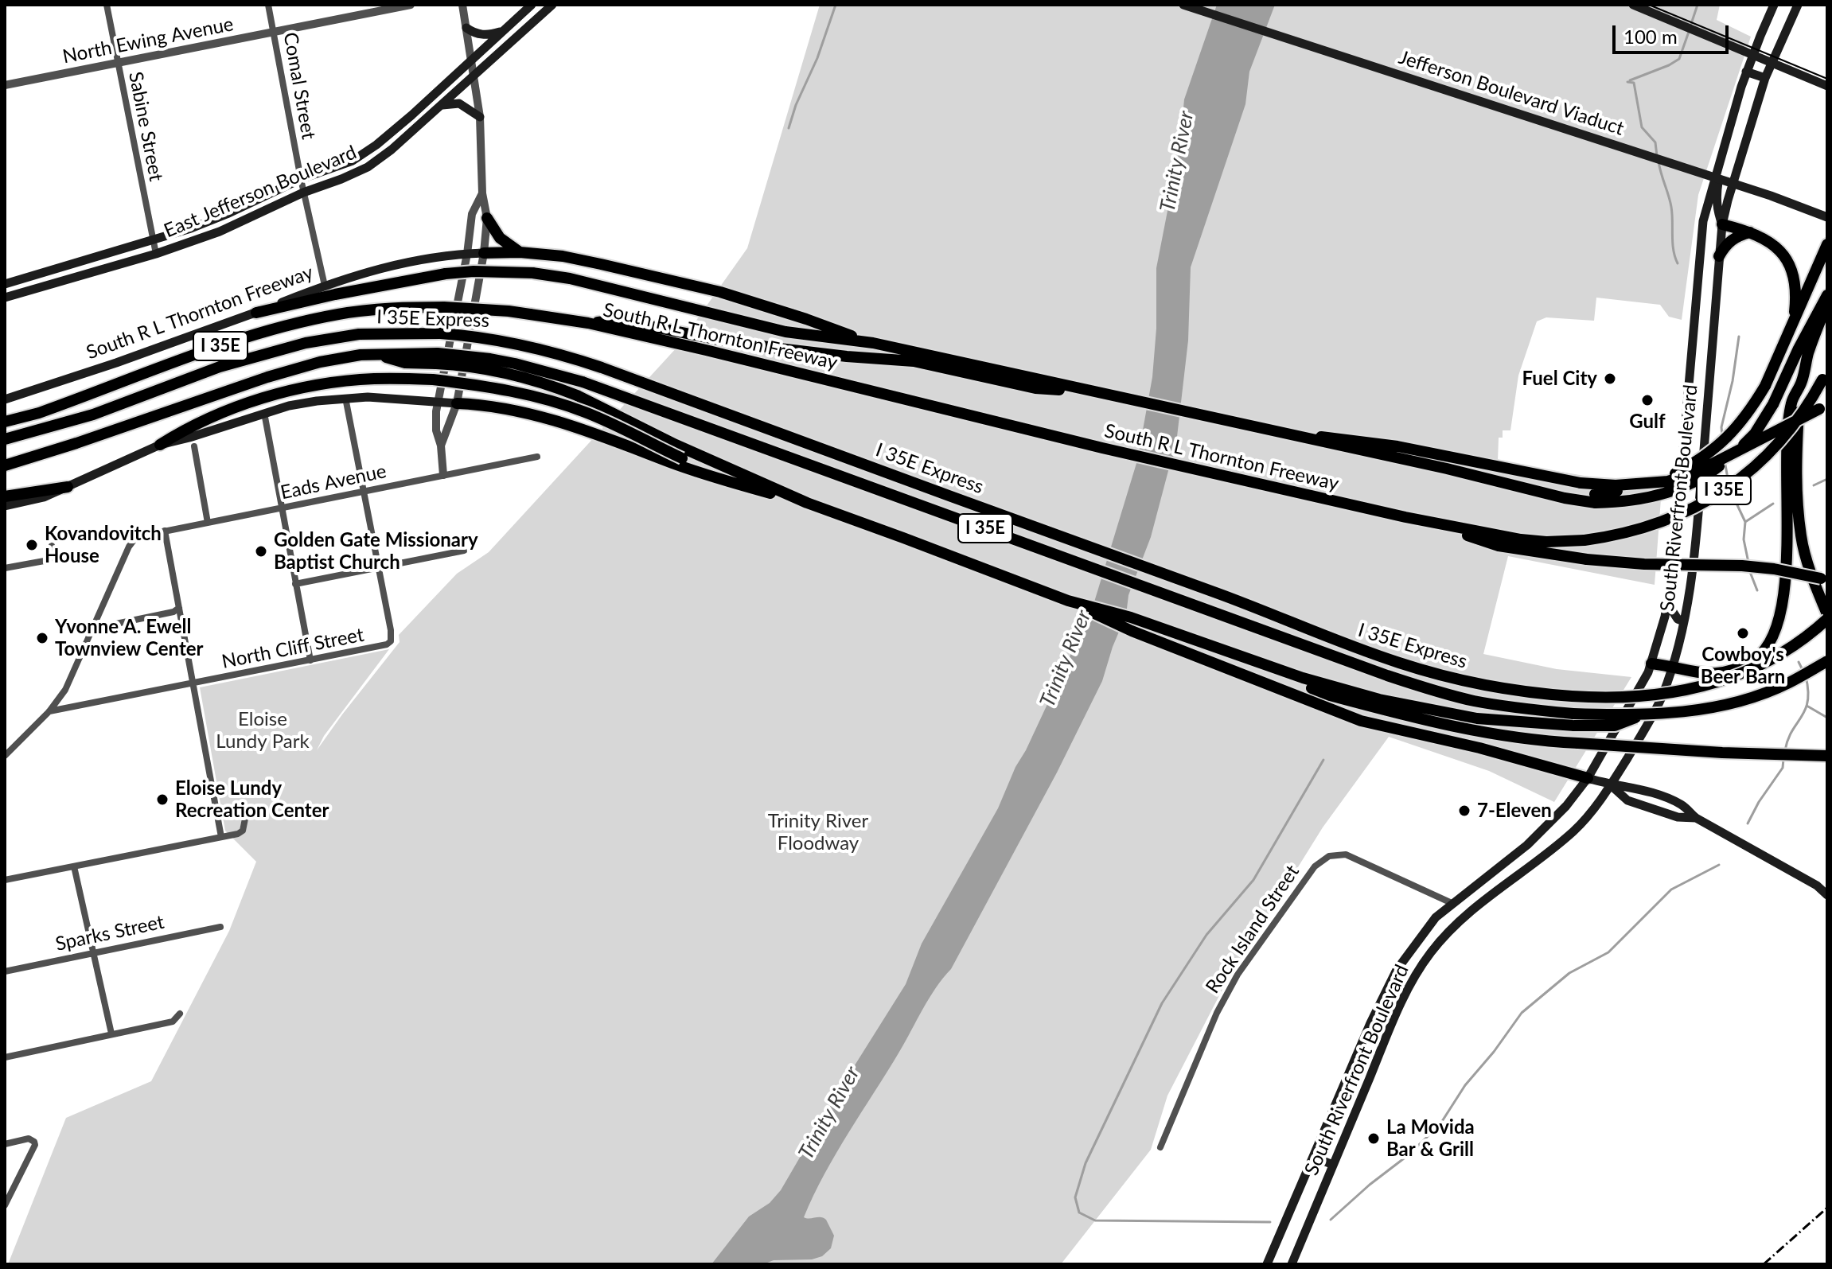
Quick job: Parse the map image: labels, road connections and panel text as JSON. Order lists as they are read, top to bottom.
{
  "streets": {
    "highway": ["South R L Thornton Freeway", "I 35E Express", "I 35E"],
    "main road": ["Jefferson Boulevard Viaduct", "East Jefferson Boulevard", "South Riverfront Boulevard"],
    "street": [
      "North Ewing Avenue",
      "Comal Street",
      "Sabine Street",
      "Eads Avenue",
      "North Cliff Street",
      "Rock Island Street",
      "Sparks Street"
    ]
  },
  "crossings": [
    ["North Ewing Avenue", "Comal Street"],
    ["North Ewing Avenue", "Sabine Street"],
    ["Comal Street", "East Jefferson Boulevard"],
    ["Comal Street", "South R L Thornton Freeway"],
    ["Sabine Street", "East Jefferson Boulevard"],
    ["South R L Thornton Freeway", "I 35E"],
    ["South Riverfront Boulevard", "Rock Island Street"]
  ],
  "water": ["Trinity River"],
  "parks": ["Eloise Lundy Park", "Trinity River Floodway"],
  "places": [
    "Fuel City",
    "Gulf",
    "Kovandovitch House",
    "Golden Gate Missionary Baptist Church",
    "Cowboy's Beer Barn",
    "Yvonne A. Ewell Townview Center",
    "Eloise Lundy Recreation Center",
    "7-Eleven",
    "La Movida Bar & Grill"
  ],
  "scale_bar": "100 m"
}
